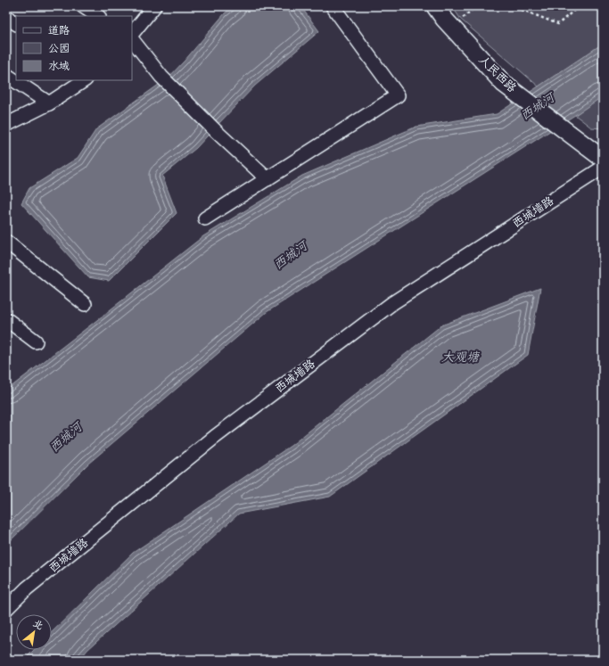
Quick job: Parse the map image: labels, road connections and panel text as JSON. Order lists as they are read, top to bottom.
{
  "streets": {
    "main road": ["人民西路"],
    "street": ["西城墙路"]
  },
  "water": ["西城河", "大观塘"],
  "legend": ["道路", "公园", "水域"],
  "north": "top right"
}
